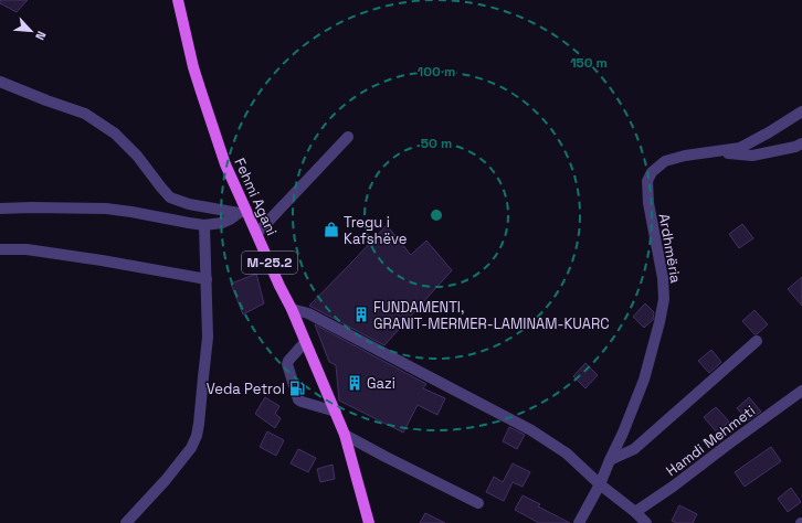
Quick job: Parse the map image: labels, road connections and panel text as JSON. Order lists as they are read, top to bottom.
{
  "streets": {
    "main road": ["Fehmi Agani", "M-25.2"],
    "street": ["Ardhmëria", "Hamdi Mehmeti"]
  },
  "places": {
    "shop": ["Tregu i Kafshëve"],
    "building": ["FUNDAMENTI, GRANIT-MERMER-LAMINAM-KUARC", "Gazi"],
    "fuel station": ["Veda Petrol"]
  },
  "north": "bottom right",
  "rings": ["150 m", "100 m", "50 m"]
}
